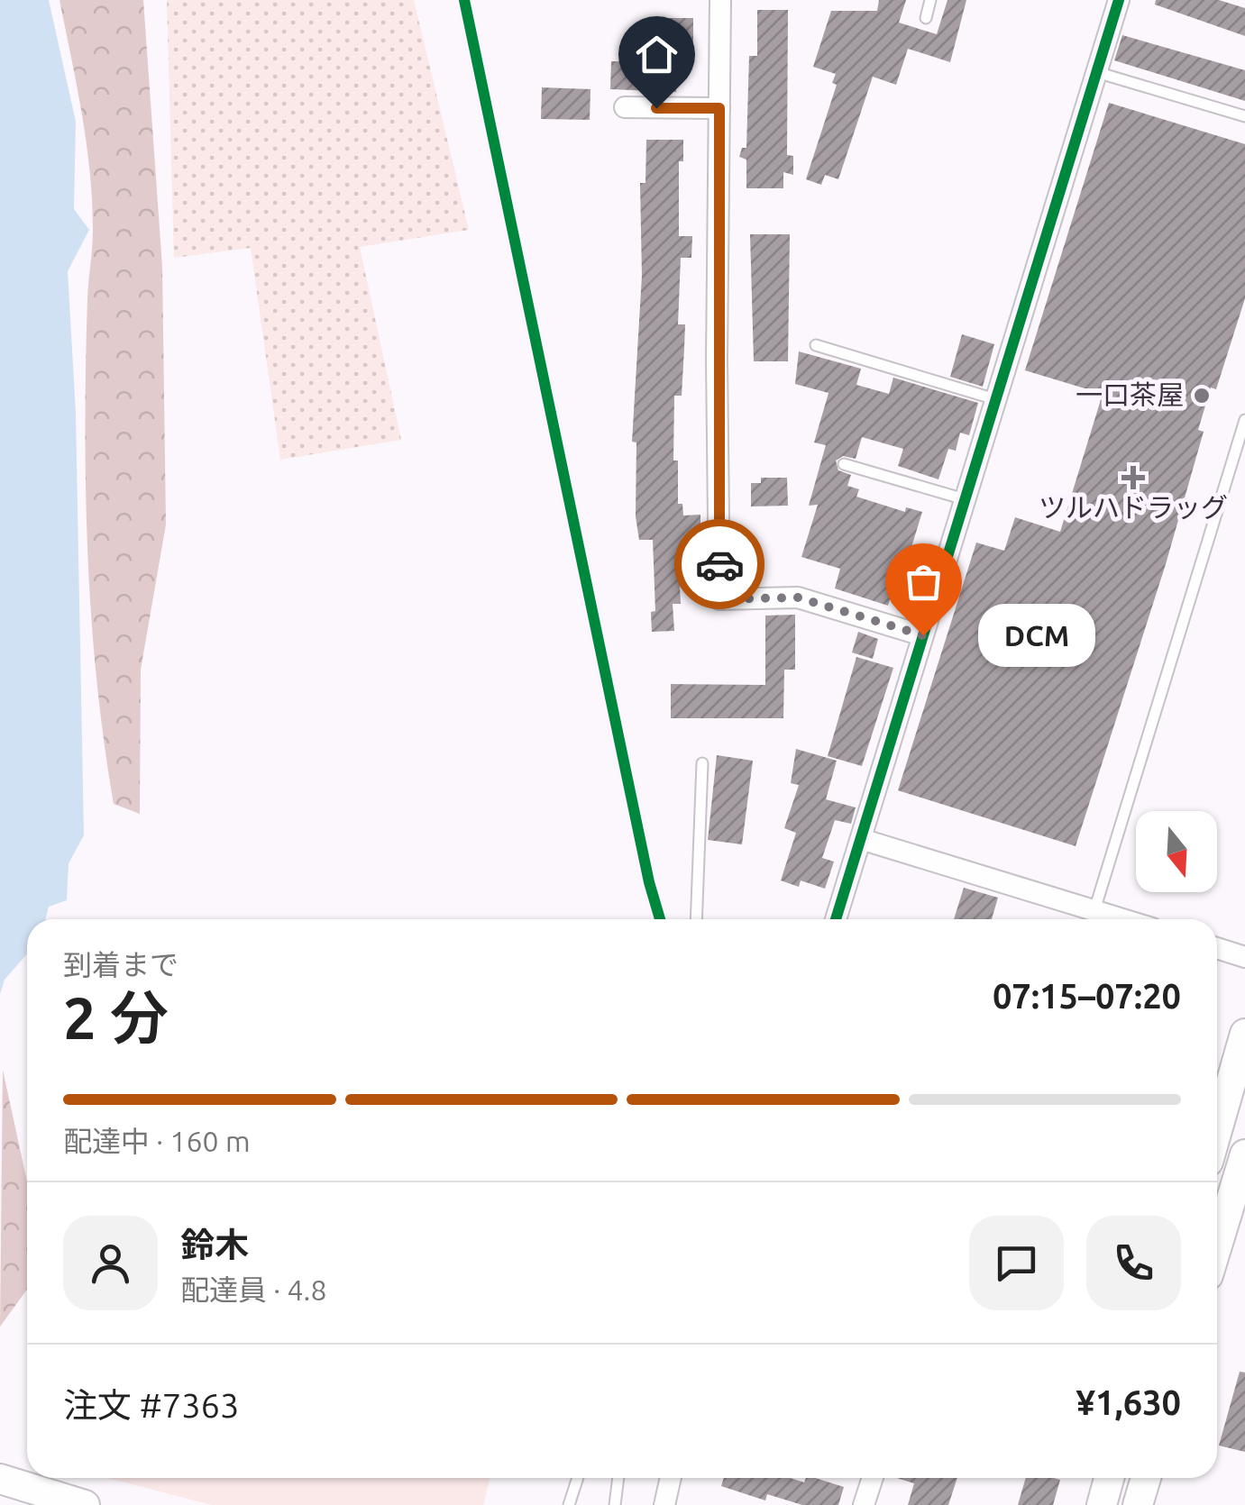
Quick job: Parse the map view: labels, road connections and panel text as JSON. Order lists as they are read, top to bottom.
{
  "places": {
    "other": ["一口茶屋", "DCM"],
    "health": ["ツルハドラッグ"]
  },
  "north": "bottom",
  "page": {
    "bubble": "DCM",
    "heading": ["2 分", "到着まで", "07:15–07:20"],
    "panel": [
      "鈴木",
      "配達員 · 4.8",
      "注文 #7363",
      "¥1,630"
    ],
    "bar": "配達中 · 160 m"
  }
}
